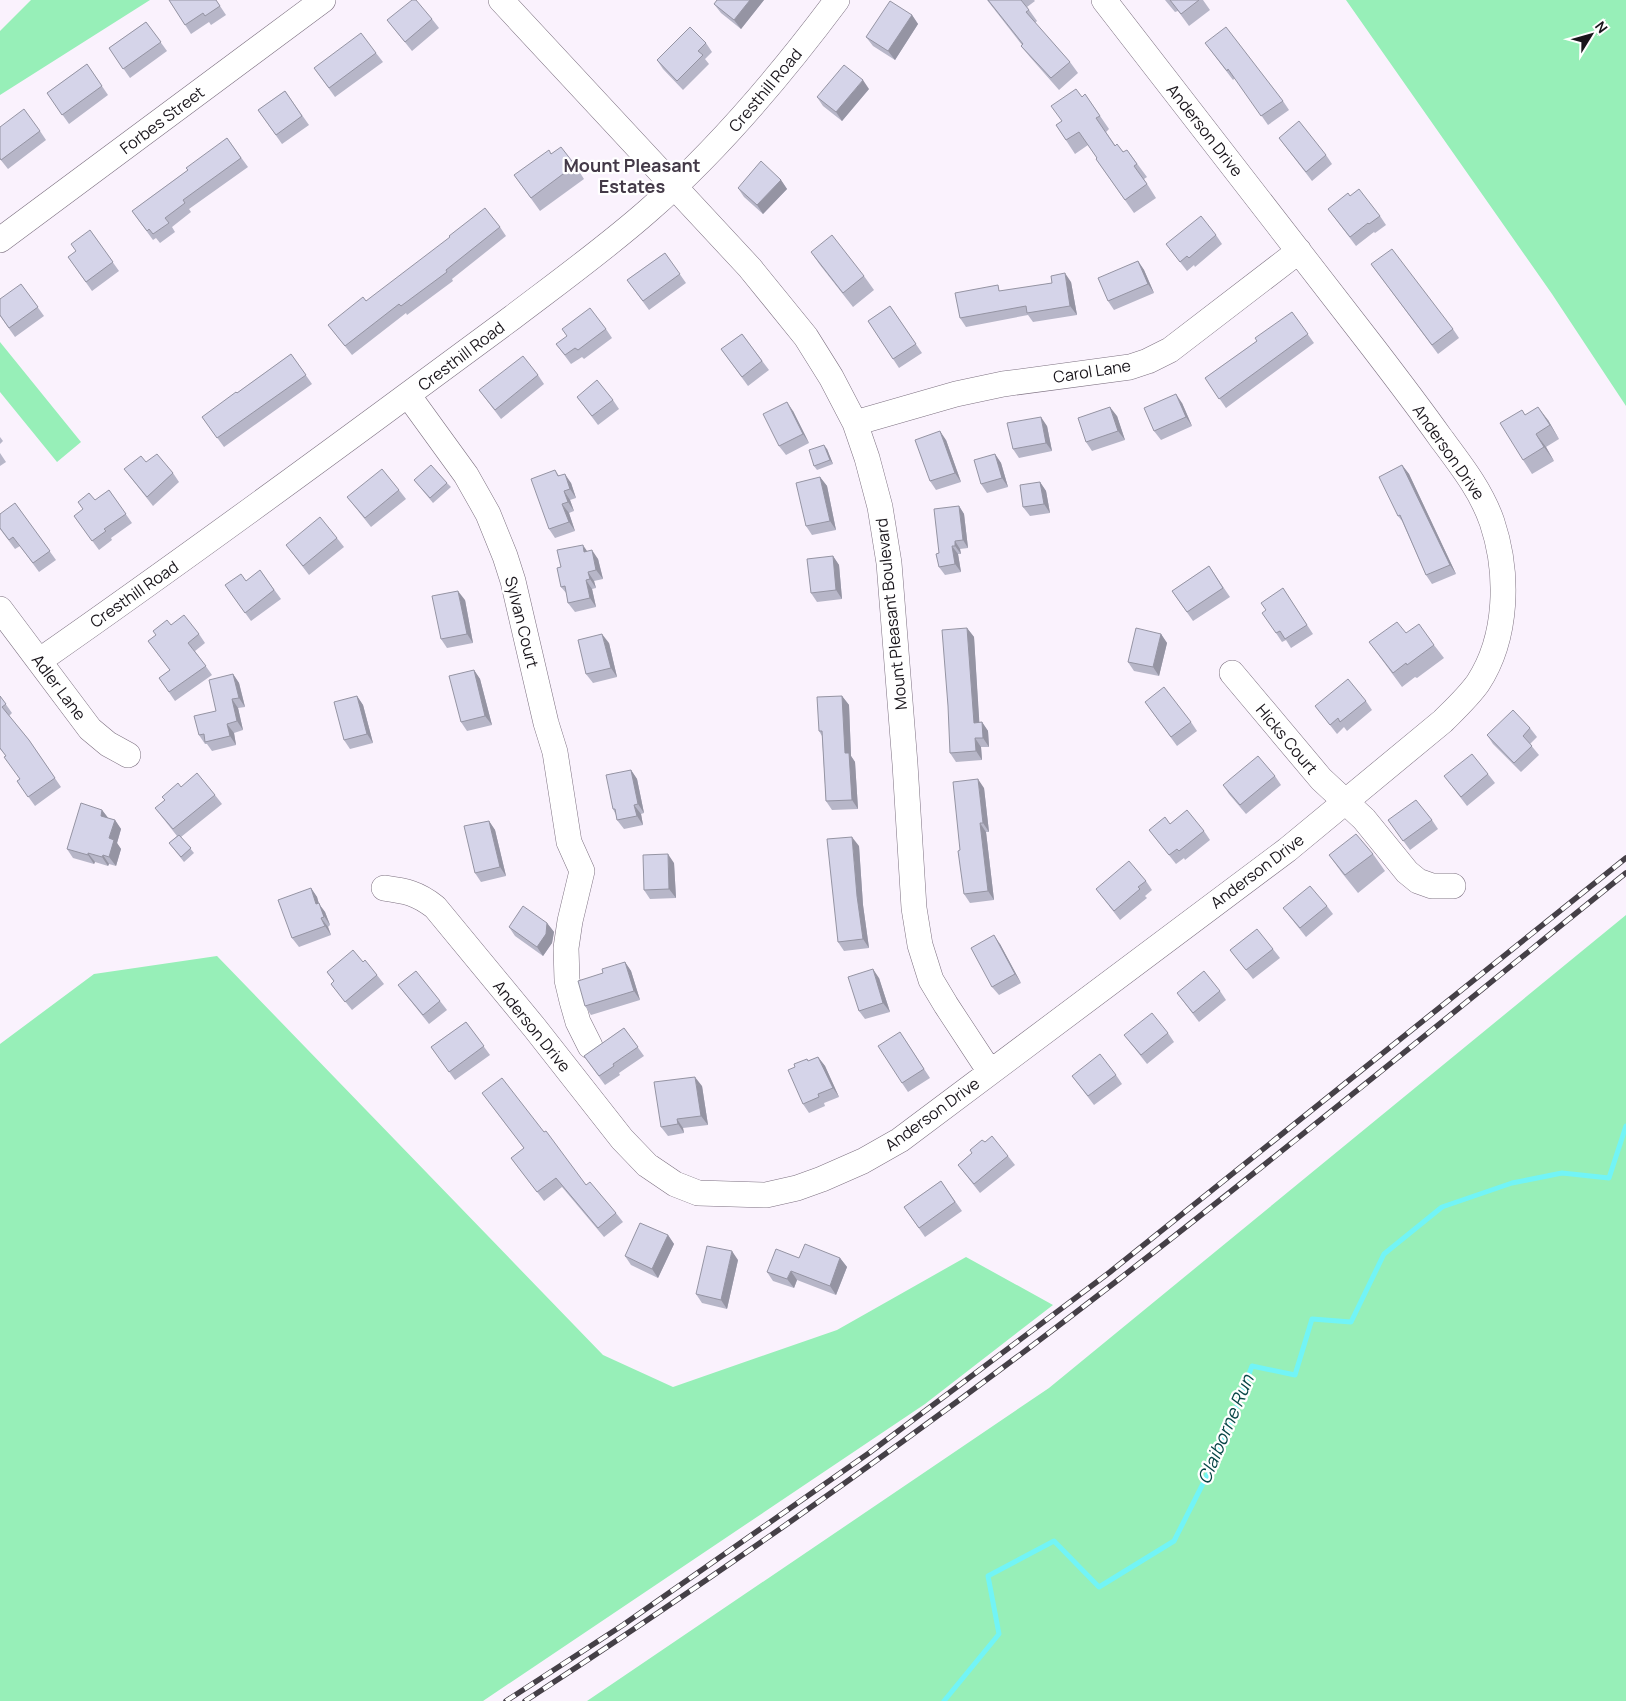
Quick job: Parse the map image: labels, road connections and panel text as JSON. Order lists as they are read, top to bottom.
{
  "streets": {
    "street": [
      "Cresthill Road",
      "Forbes Street",
      "Anderson Drive",
      "Carol Lane",
      "Mount Pleasant Boulevard",
      "Sylvan Court",
      "Adler Lane",
      "Hicks Court"
    ]
  },
  "crossings": [
    ["Cresthill Road", "Mount Pleasant Boulevard"],
    ["Cresthill Road", "Sylvan Court"],
    ["Cresthill Road", "Adler Lane"],
    ["Anderson Drive", "Carol Lane"],
    ["Anderson Drive", "Mount Pleasant Boulevard"],
    ["Anderson Drive", "Hicks Court"],
    ["Carol Lane", "Mount Pleasant Boulevard"]
  ],
  "districts": ["Mount Pleasant Estates"],
  "water": ["Claiborne Run"],
  "north": "top right"
}
